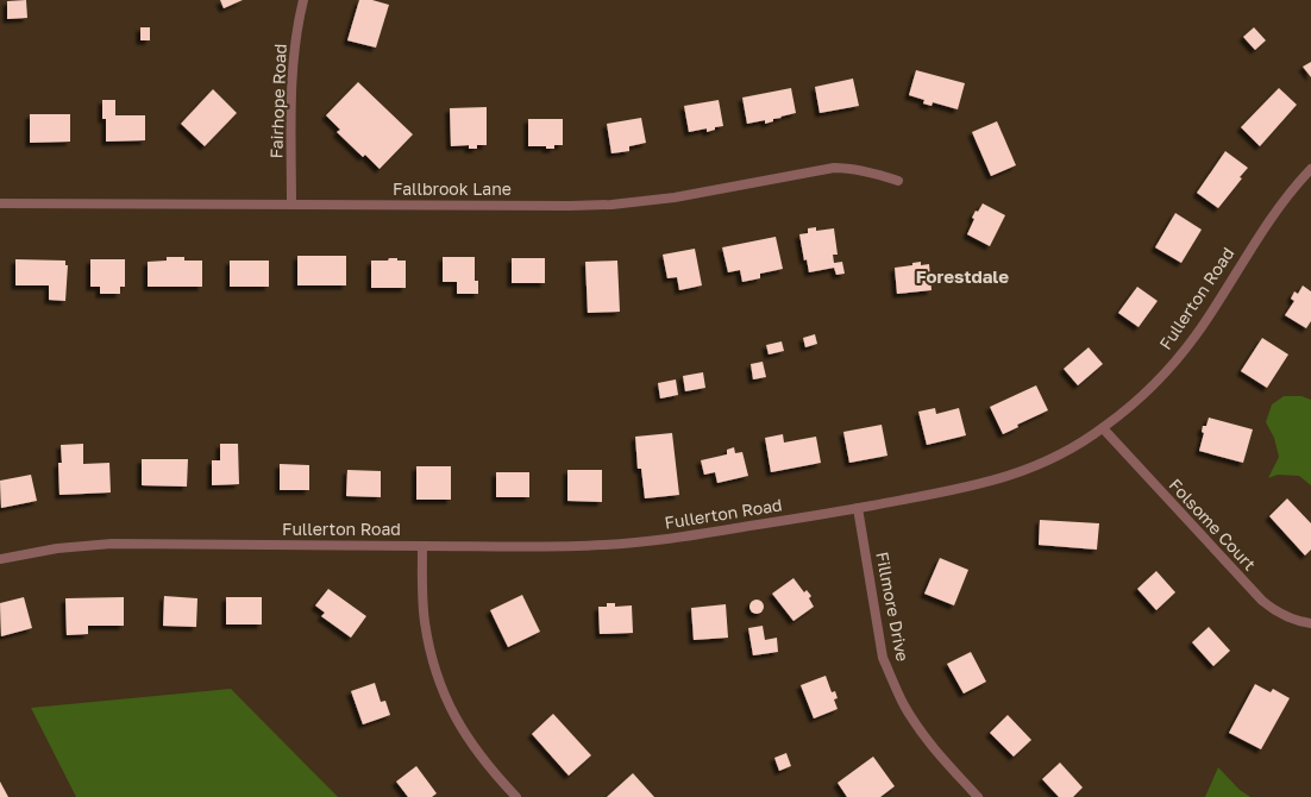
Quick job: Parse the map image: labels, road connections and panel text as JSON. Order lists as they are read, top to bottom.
{
  "streets": {
    "street": [
      "Fairhope Road",
      "Fallbrook Lane",
      "Fullerton Road",
      "Folsome Court",
      "Fillmore Drive"
    ]
  },
  "crossings": [
    ["Fairhope Road", "Fallbrook Lane"],
    ["Fullerton Road", "Folsome Court"],
    ["Fullerton Road", "Fillmore Drive"]
  ],
  "districts": ["Forestdale"]
}
